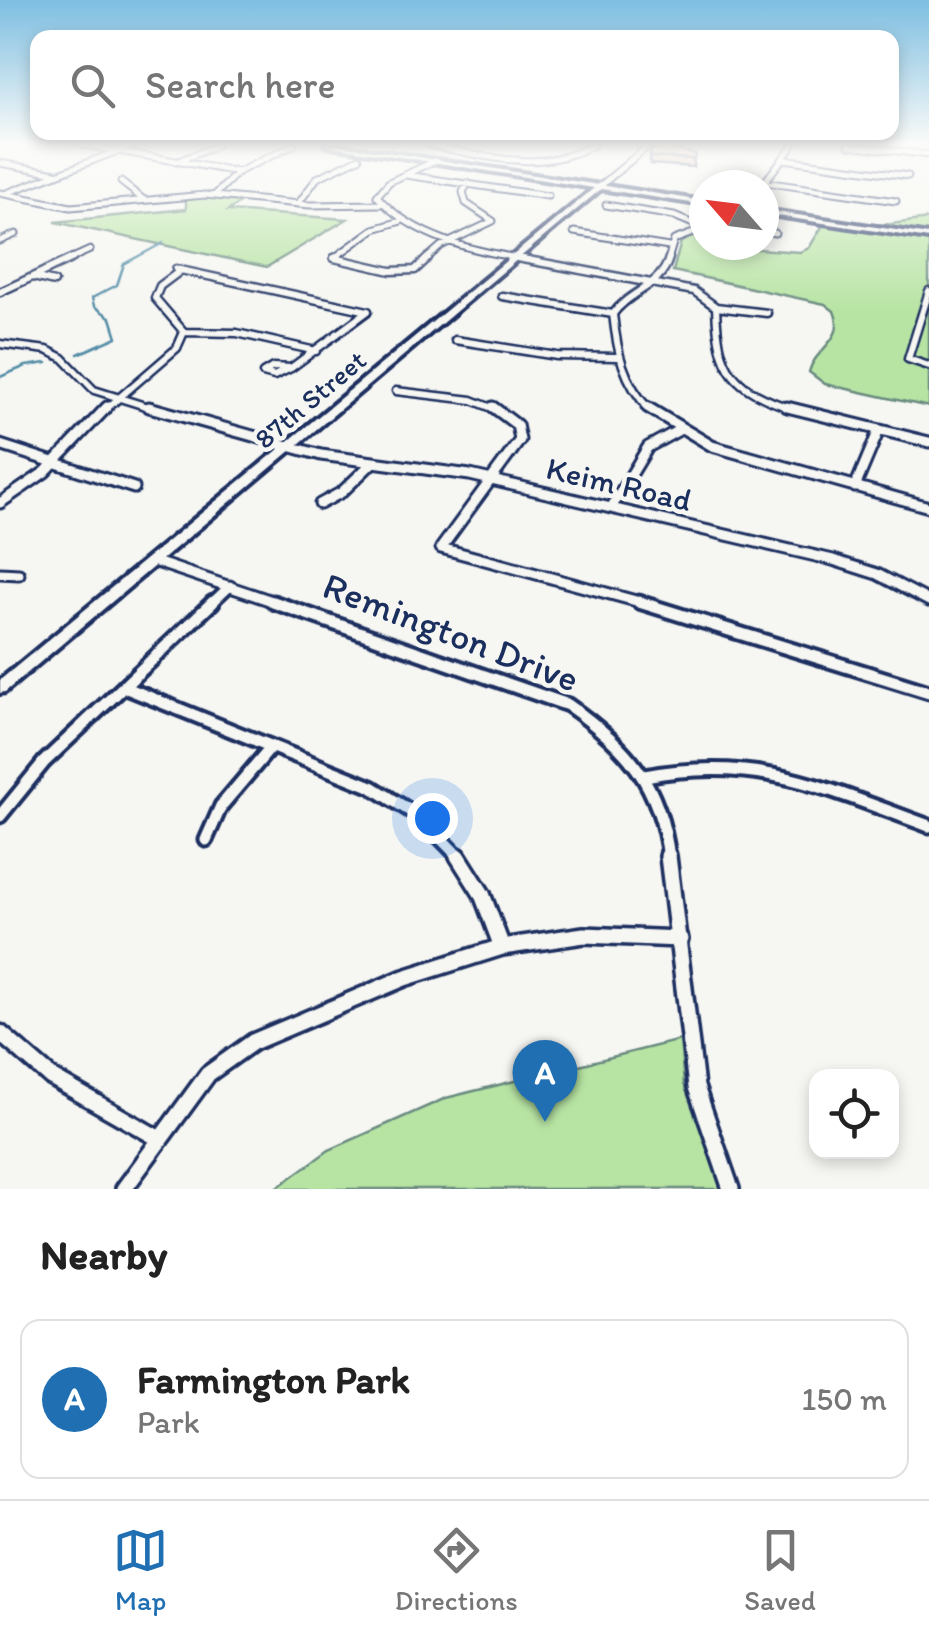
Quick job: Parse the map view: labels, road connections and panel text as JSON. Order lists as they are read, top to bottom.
{
  "streets": {
    "street": ["87th Street", "Keim Road", "Remington Drive"]
  },
  "crossings": [
    ["87th Street", "Keim Road"],
    ["87th Street", "Remington Drive"]
  ],
  "north": "top left",
  "page": {
    "search": "Search here",
    "pins": "A",
    "heading": "Nearby",
    "list": [
      {
        "mark": "A",
        "name": "Farmington Park",
        "note": "Park",
        "value": "150 m"
      }
    ],
    "nav": ["Map", "Directions", "Saved"]
  }
}
